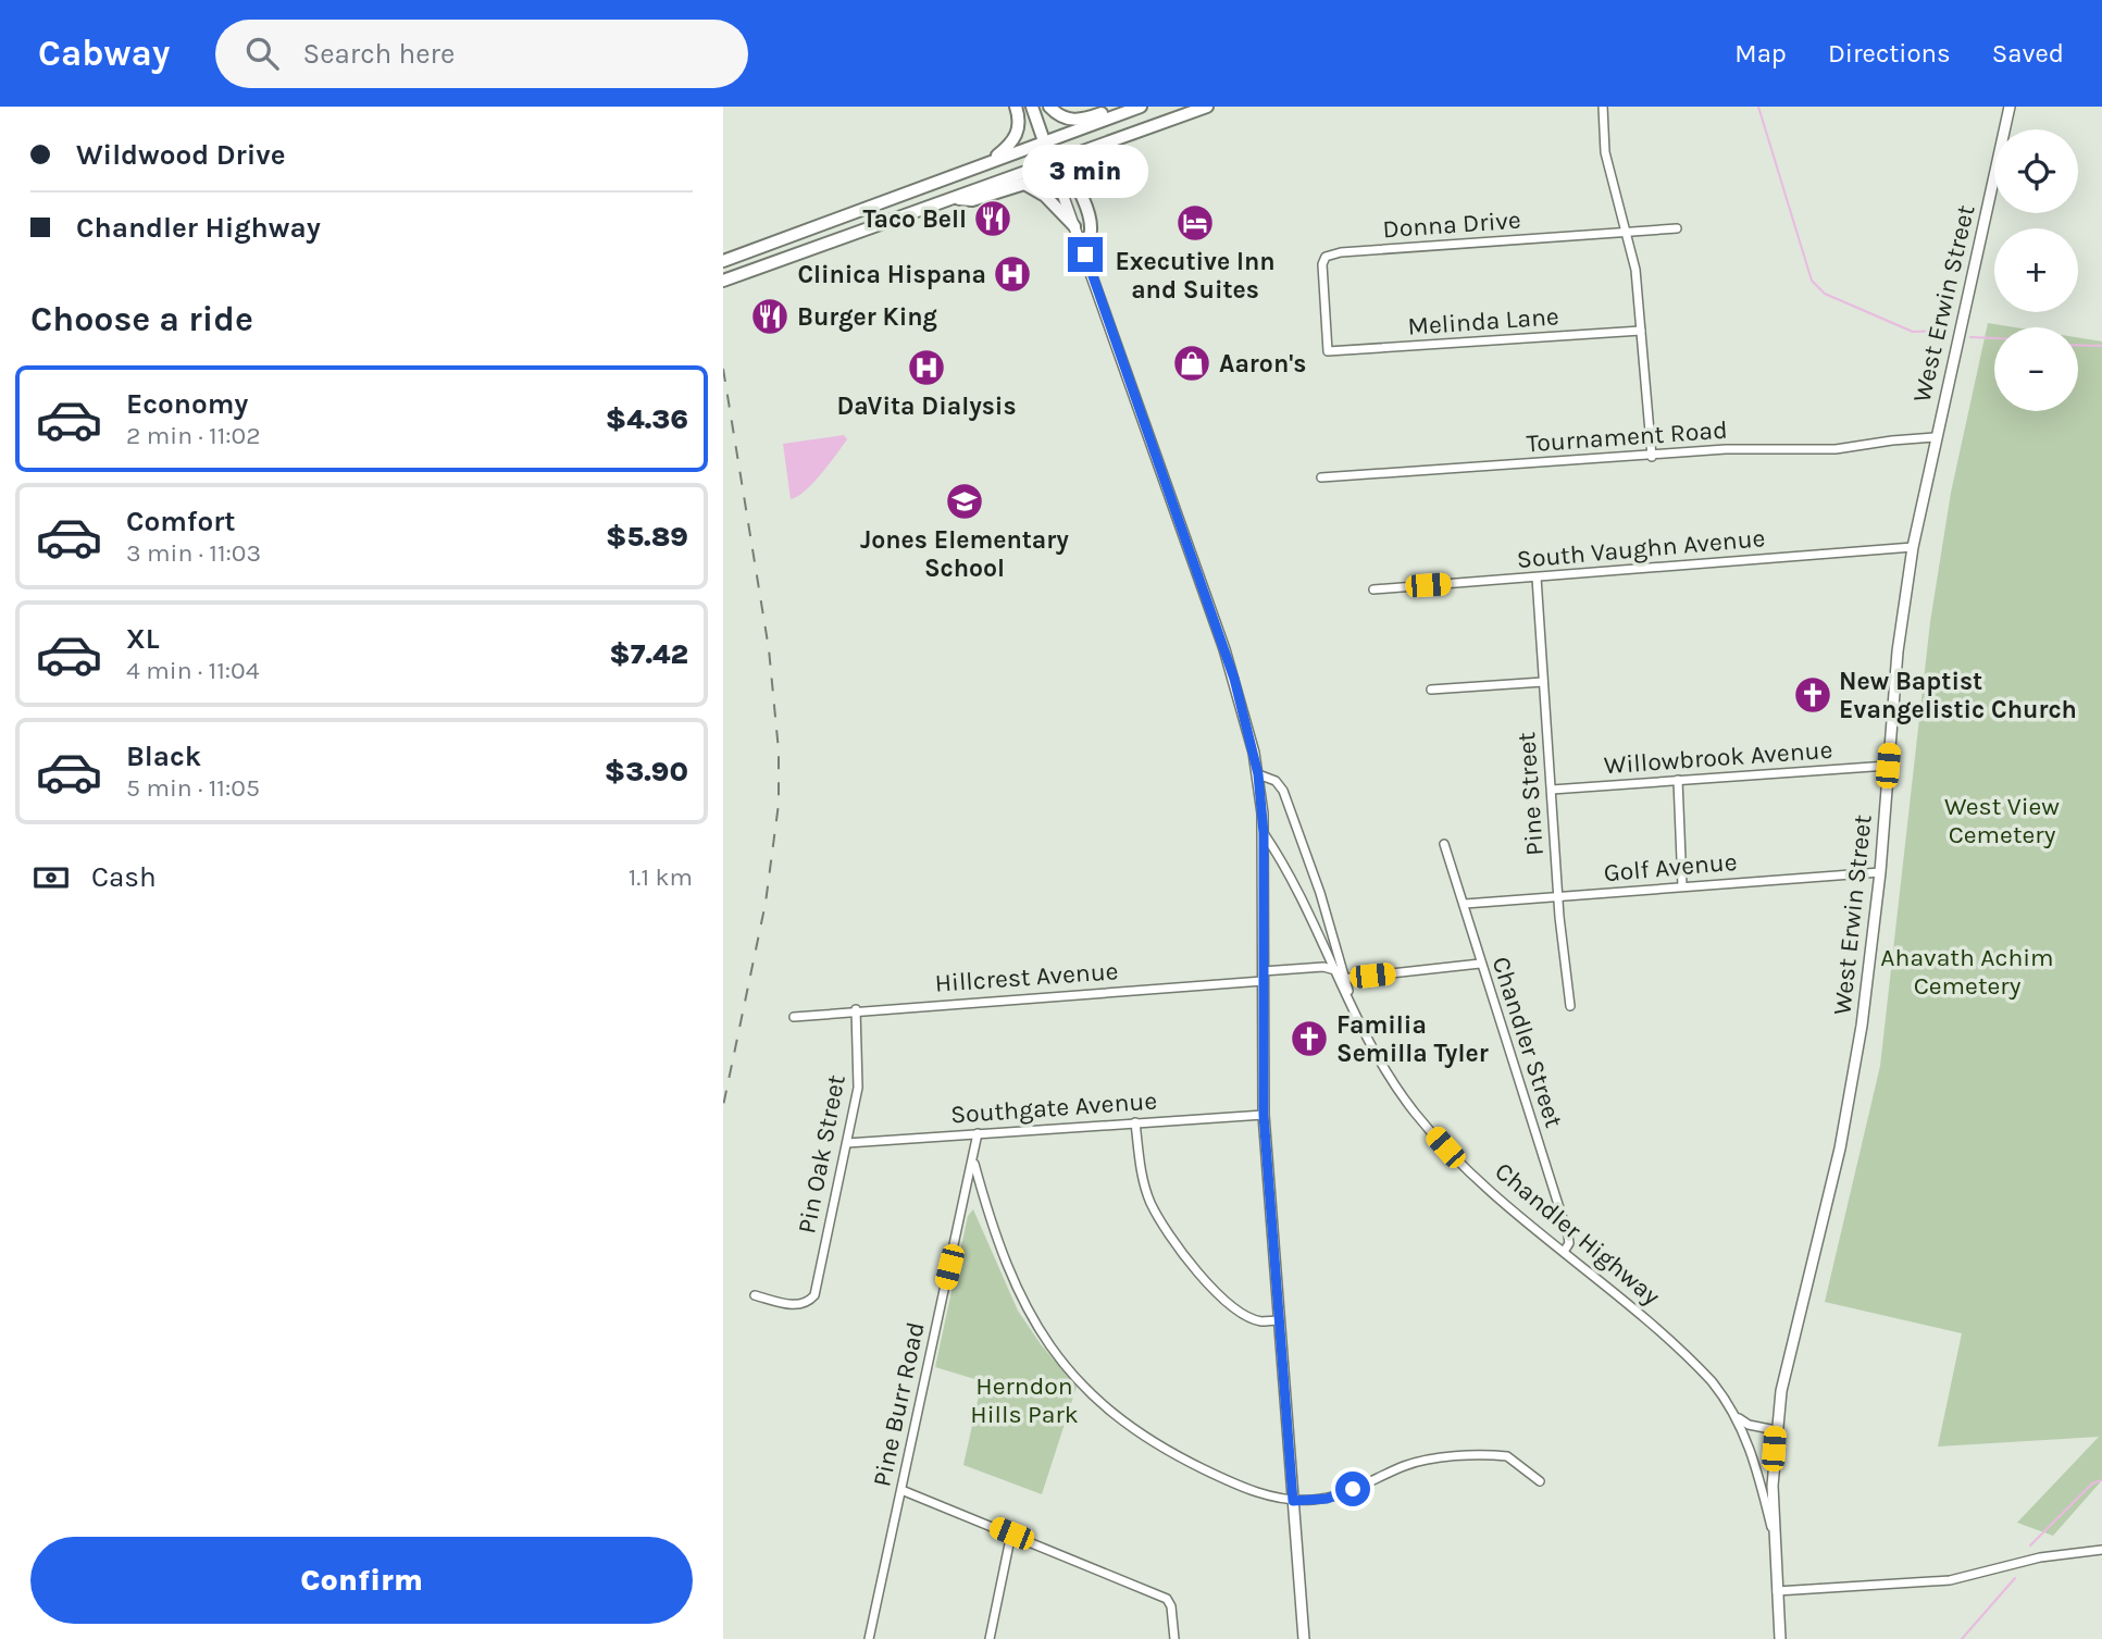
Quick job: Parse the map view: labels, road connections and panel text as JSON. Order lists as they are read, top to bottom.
{
  "streets": {
    "main road": ["West Erwin Street"],
    "street": [
      "Donna Drive",
      "Melinda Lane",
      "Tournament Road",
      "South Vaughn Avenue",
      "Willowbrook Avenue",
      "Pine Street",
      "Golf Avenue",
      "Hillcrest Avenue",
      "Chandler Street",
      "Southgate Avenue",
      "Pin Oak Street",
      "Chandler Highway",
      "Pine Burr Road"
    ]
  },
  "crossings": [
    ["Donna Drive", "Melinda Lane"],
    ["West Erwin Street", "Tournament Road"],
    ["West Erwin Street", "South Vaughn Avenue"],
    ["West Erwin Street", "Willowbrook Avenue"],
    ["West Erwin Street", "Golf Avenue"],
    ["West Erwin Street", "Chandler Highway"],
    ["South Vaughn Avenue", "Pine Street"],
    ["Willowbrook Avenue", "Pine Street"],
    ["Pine Street", "Golf Avenue"],
    ["Golf Avenue", "Chandler Street"],
    ["Hillcrest Avenue", "Pin Oak Street"],
    ["Chandler Street", "Chandler Highway"],
    ["Southgate Avenue", "Pin Oak Street"],
    ["Southgate Avenue", "Pine Burr Road"]
  ],
  "parks": ["West View Cemetery", "Ahavath Achim Cemetery", "Herndon Hills Park"],
  "places": {
    "restaurant": ["Taco Bell", "Burger King"],
    "hotel": ["Executive Inn and Suites"],
    "hospital": ["Clinica Hispana", "DaVita Dialysis"],
    "shop": ["Aaron's"],
    "school or university": ["Jones Elementary School"],
    "church": ["New Baptist Evangelistic Church", "Familia Semilla Tyler"]
  },
  "page": {
    "header": "Cabway",
    "search": "Search here",
    "nav": ["Map", "Directions", "Saved"],
    "banner": ["Wildwood Drive", "Chandler Highway"],
    "map_buttons": ["+", "−"],
    "bubble": "3 min",
    "heading": "Choose a ride",
    "list": [
      {
        "name": "Economy",
        "note": "2 min · 11:02",
        "value": "$4.36"
      },
      {
        "name": "Comfort",
        "note": "3 min · 11:03",
        "value": "$5.89"
      },
      {
        "name": "XL",
        "note": "4 min · 11:04",
        "value": "$7.42"
      },
      {
        "name": "Black",
        "note": "5 min · 11:05",
        "value": "$3.90"
      }
    ],
    "pay": ["Cash", "1.1 km"],
    "buttons": "Confirm"
  }
}
